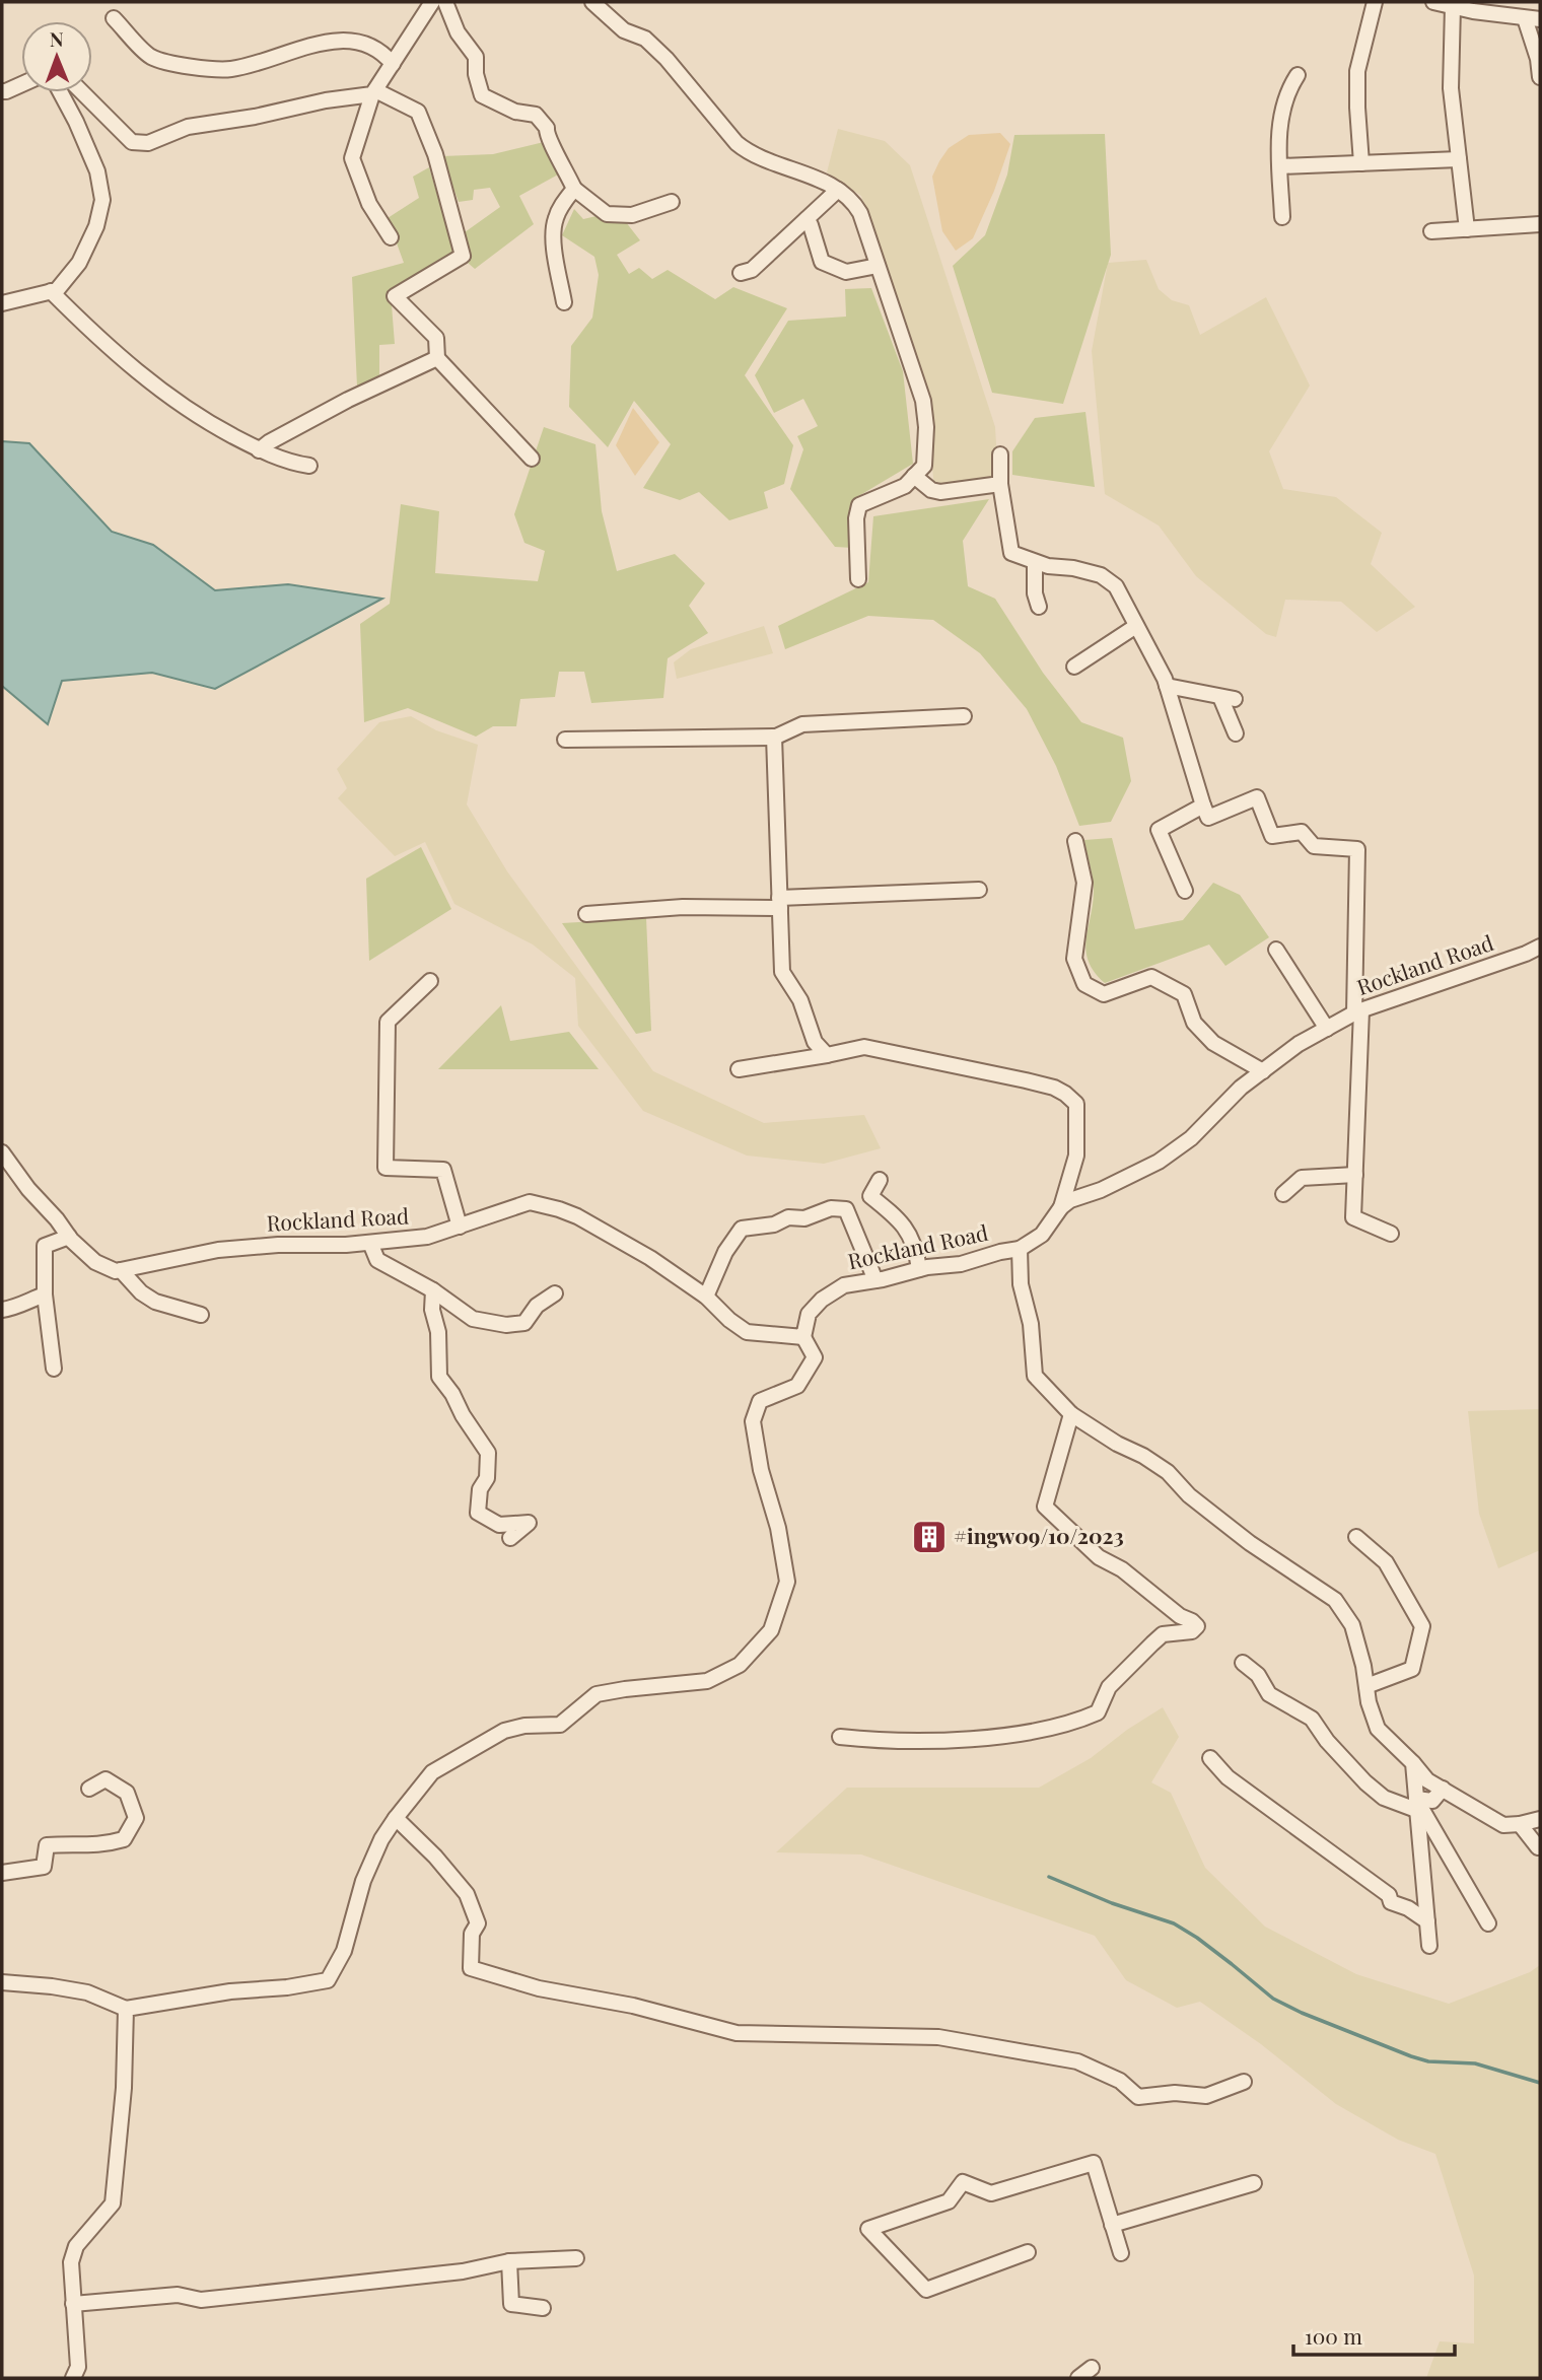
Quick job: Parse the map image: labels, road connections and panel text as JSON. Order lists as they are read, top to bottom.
{
  "streets": {
    "street": ["Rockland Road"]
  },
  "places": {
    "building": ["#ingw09/10/2023"]
  },
  "scale_bar": "100 m",
  "north": "top"
}
